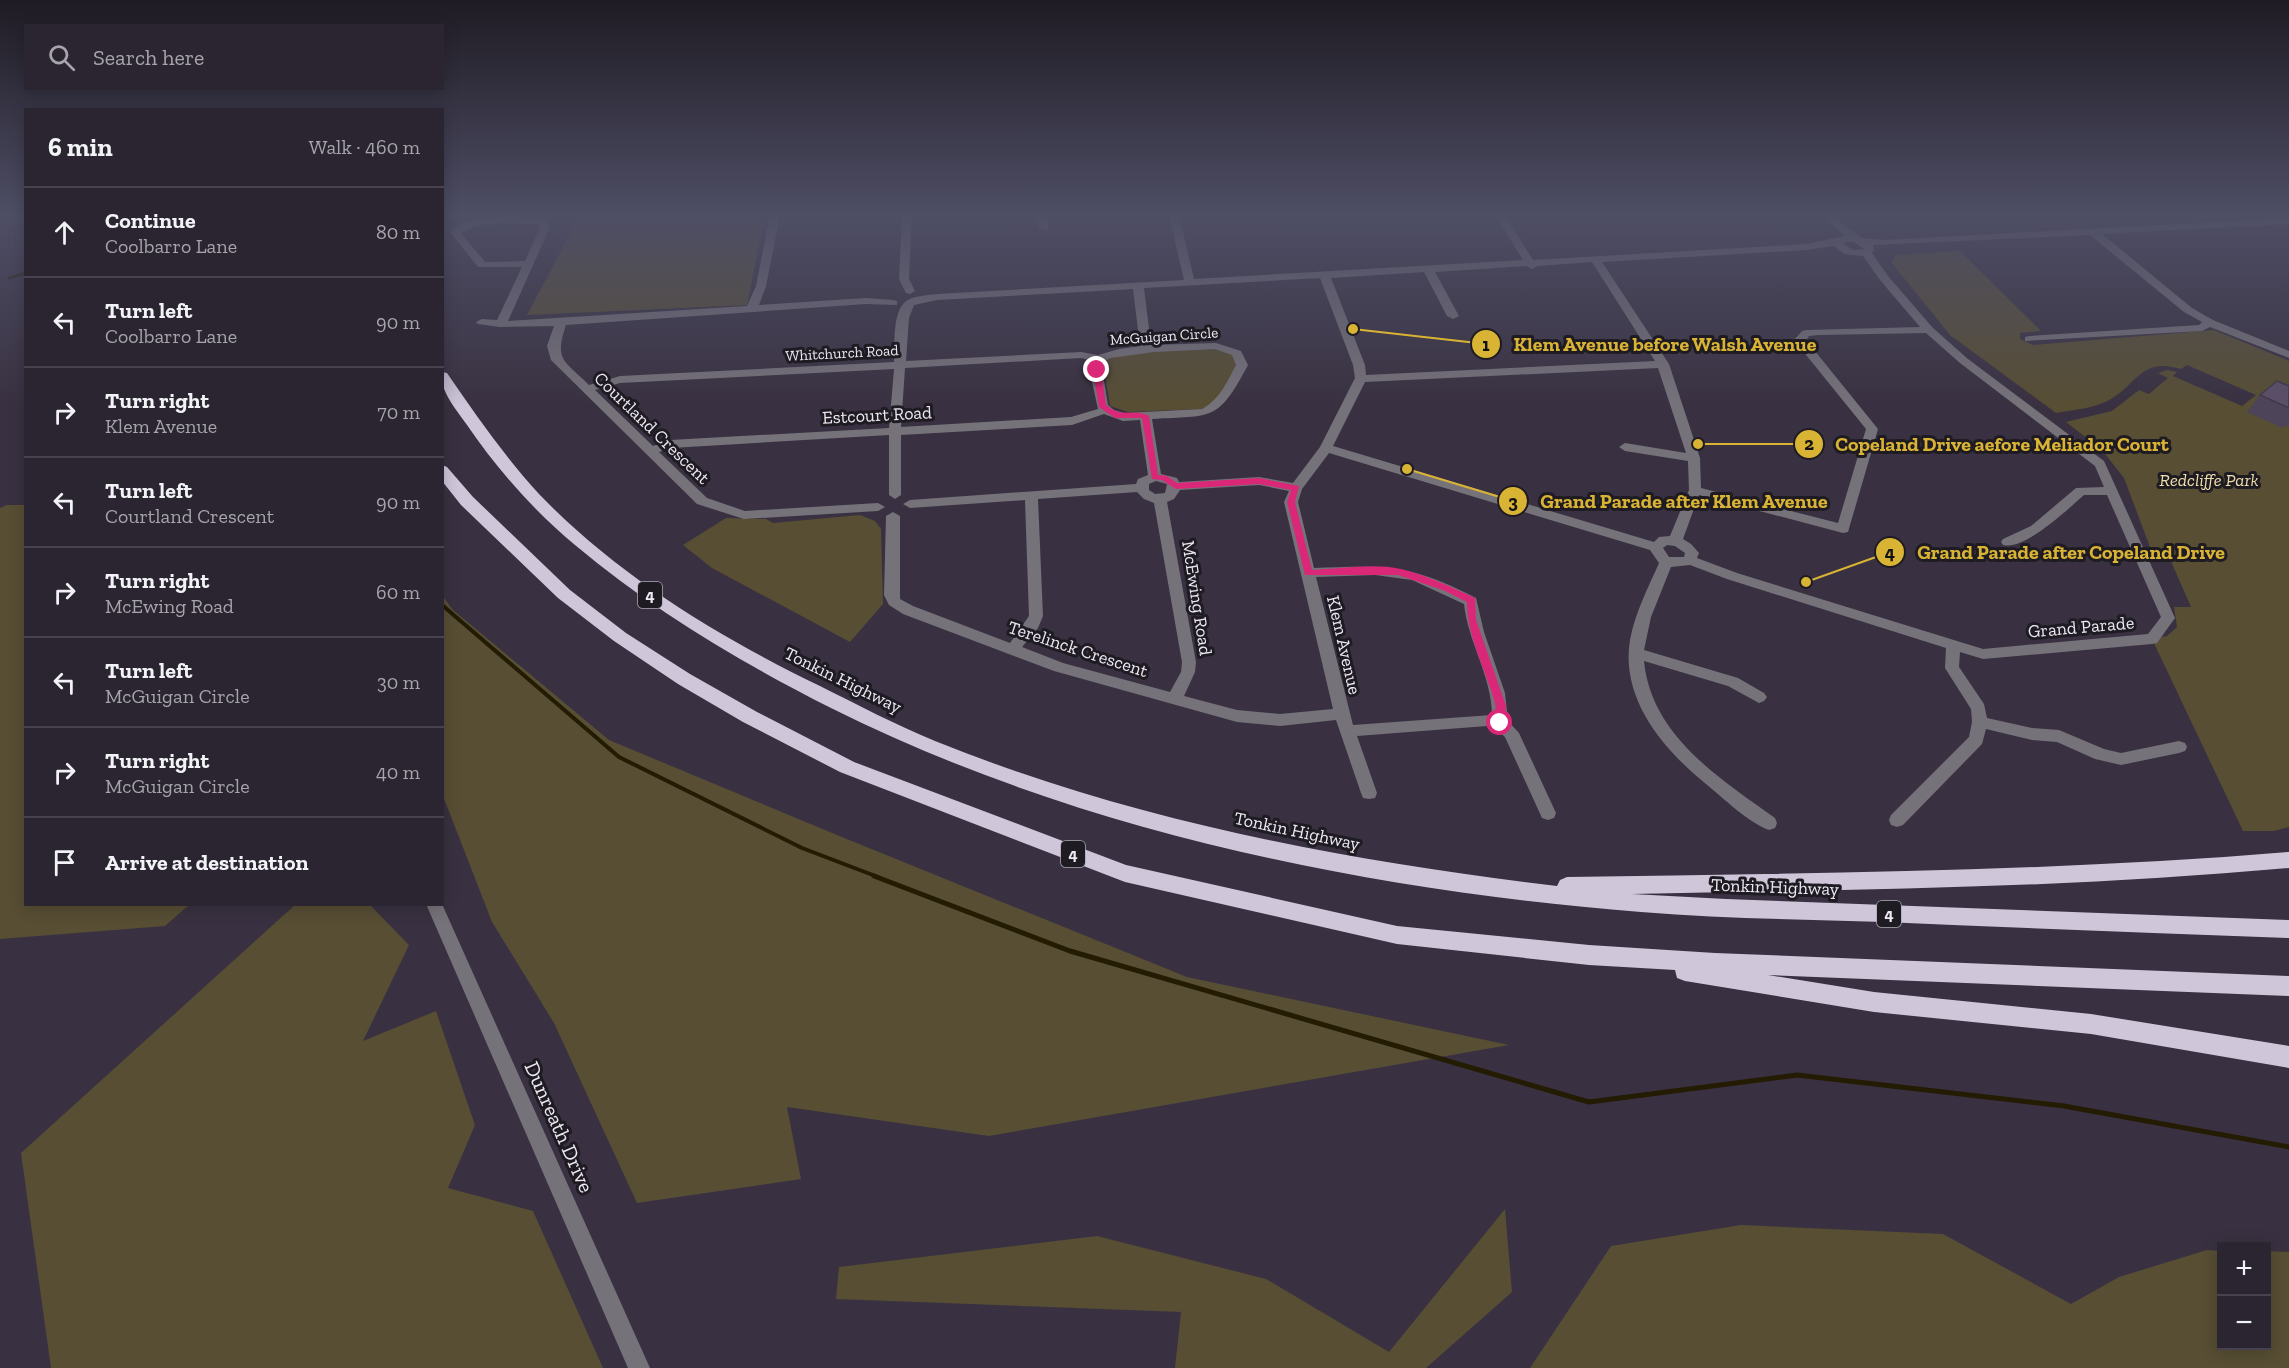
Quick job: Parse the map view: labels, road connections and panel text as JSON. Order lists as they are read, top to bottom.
{
  "streets": {
    "highway": ["4", "Tonkin Highway"],
    "street": [
      "McGuigan Circle",
      "Whitchurch Road",
      "Estcourt Road",
      "Courtland Crescent",
      "McEwing Road",
      "Grand Parade",
      "Klem Avenue",
      "Terelinck Crescent",
      "Dunreath Drive"
    ]
  },
  "crossings": [
    ["McGuigan Circle", "Whitchurch Road"],
    ["McGuigan Circle", "Estcourt Road"],
    ["Whitchurch Road", "Courtland Crescent"],
    ["Estcourt Road", "Courtland Crescent"],
    ["Courtland Crescent", "Terelinck Crescent"],
    ["McEwing Road", "Terelinck Crescent"],
    ["Klem Avenue", "Terelinck Crescent"]
  ],
  "parks": ["Redcliffe Park"],
  "places": [
    "Klem Avenue before Walsh Avenue",
    "Copeland Drive aefore Meliador Court",
    "Grand Parade after Klem Avenue",
    "Grand Parade after Copeland Drive"
  ],
  "page": {
    "search": "Search here",
    "heading": ["6 min", "Walk · 460 m"],
    "list": [
      ["Continue", "Coolbarro Lane", "80 m"],
      ["Turn left", "Coolbarro Lane", "90 m"],
      ["Turn right", "Klem Avenue", "70 m"],
      ["Turn left", "Courtland Crescent", "90 m"],
      ["Turn right", "McEwing Road", "60 m"],
      ["Turn left", "McGuigan Circle", "30 m"],
      ["Turn right", "McGuigan Circle", "40 m"],
      "Arrive at destination"
    ],
    "map_buttons": ["+", "−"]
  }
}
